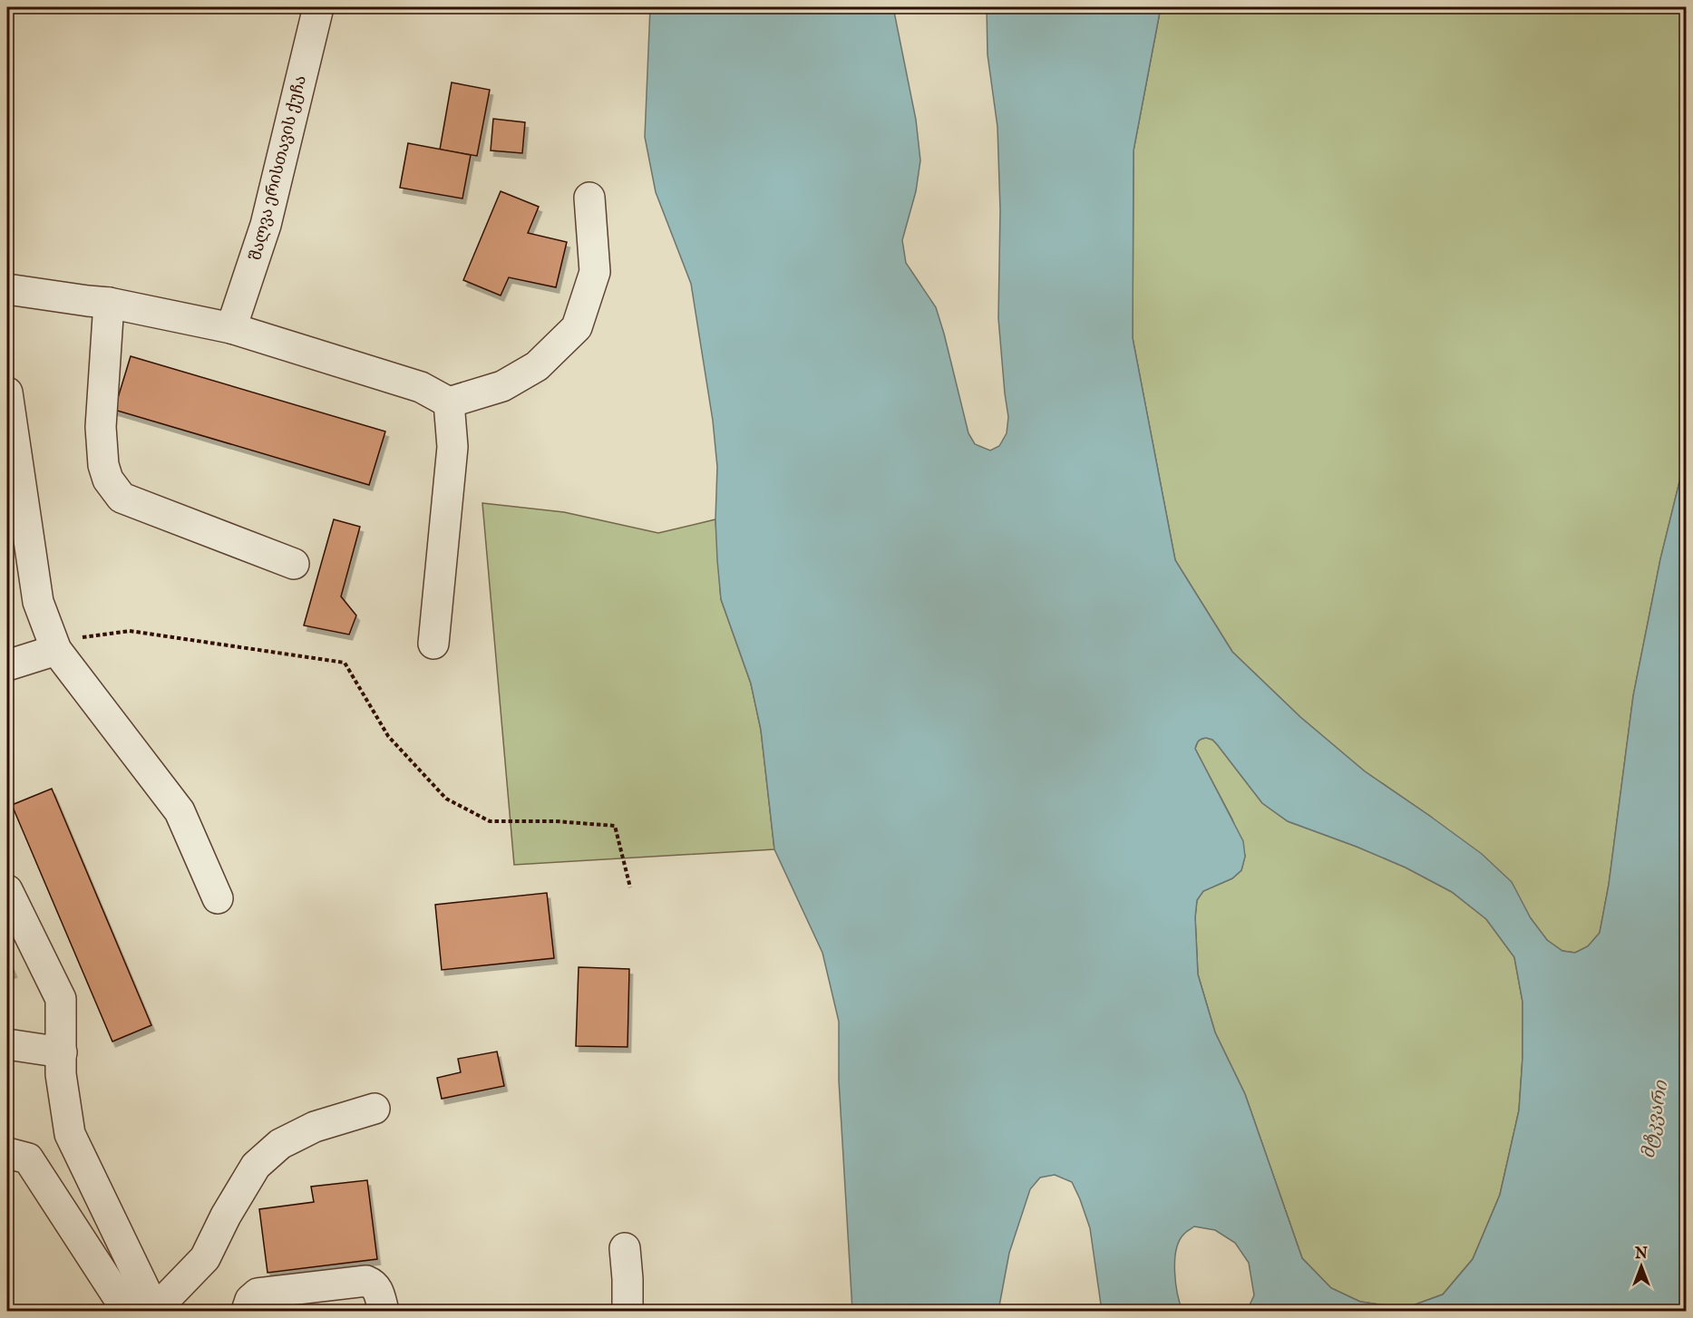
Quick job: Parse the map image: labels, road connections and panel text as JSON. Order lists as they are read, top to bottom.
{
  "streets": {
    "lane": ["შალვა ერისთავის ქუჩა"]
  },
  "water": ["მტკვარი"],
  "north": "top"
}
